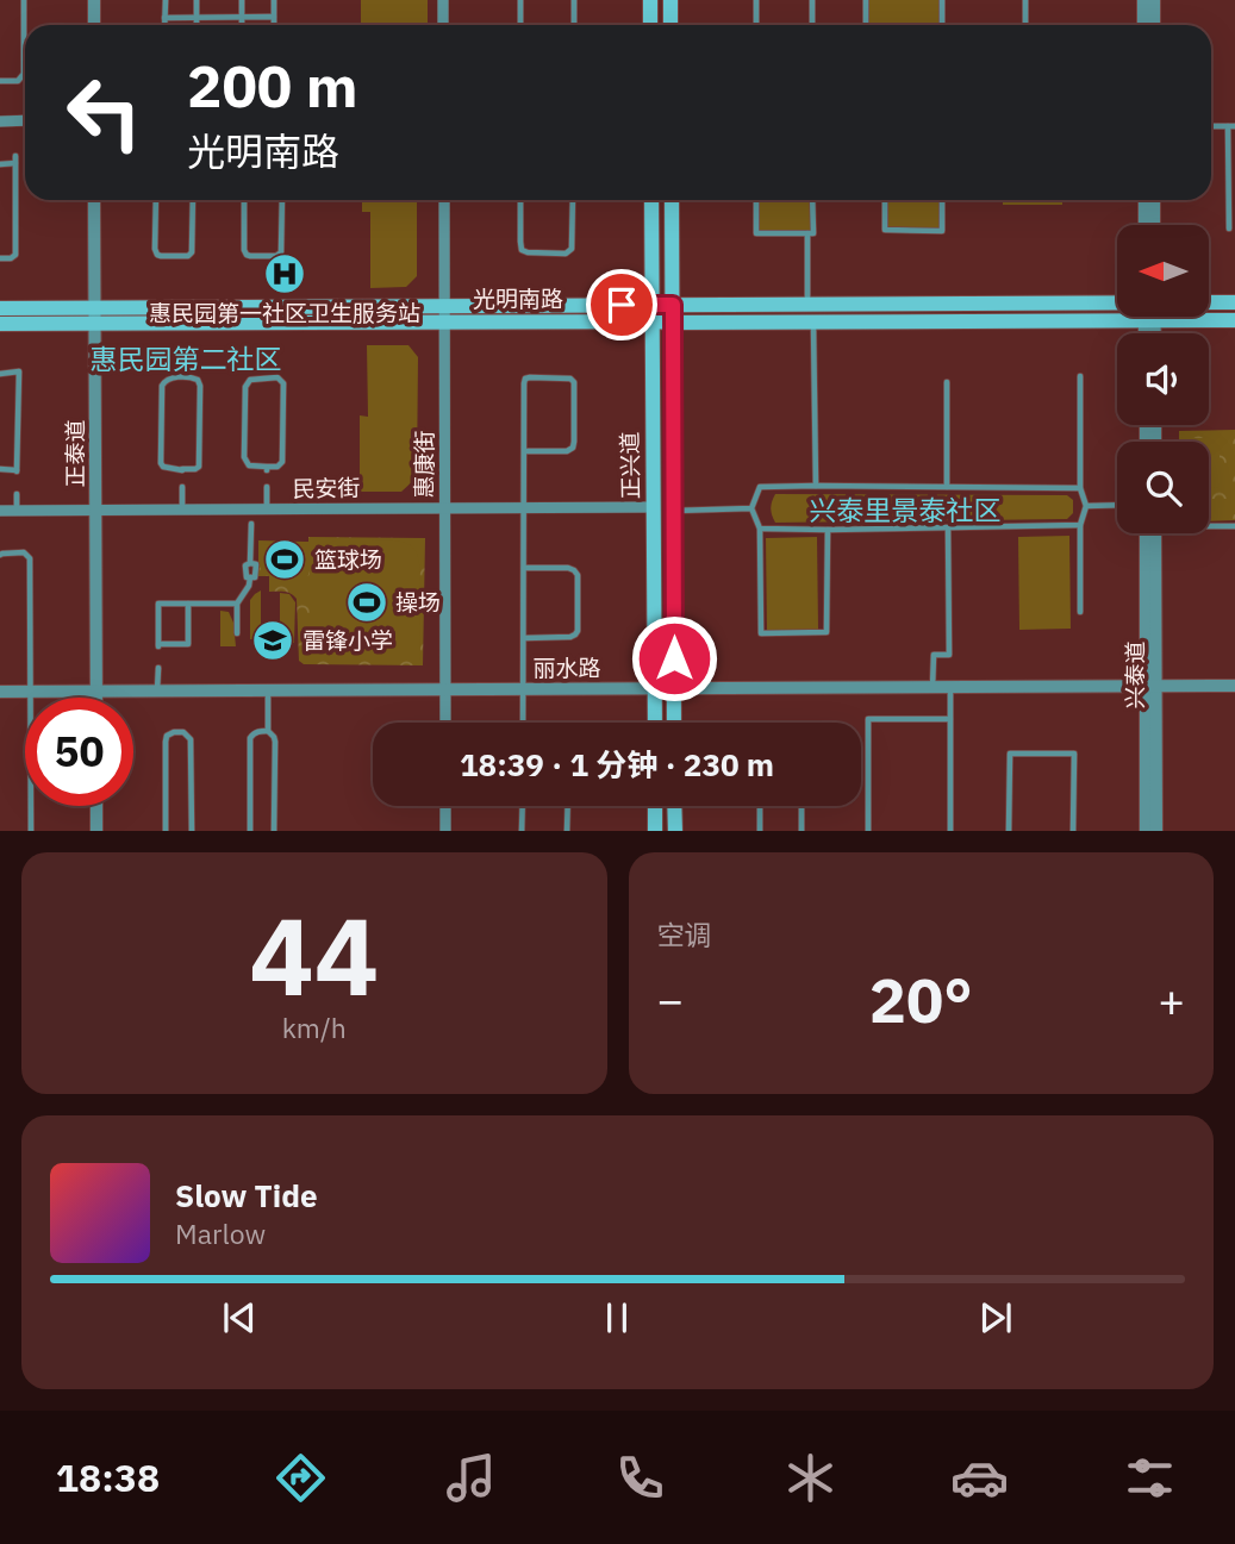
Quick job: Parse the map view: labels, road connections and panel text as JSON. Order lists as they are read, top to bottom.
{
  "streets": {
    "main road": ["光明南路", "正兴道"],
    "street": [
      "正泰道",
      "惠康街",
      "民安街",
      "丽水路",
      "兴泰道"
    ]
  },
  "crossings": [
    ["光明南路", "正泰道"],
    ["光明南路", "惠康街"],
    ["光明南路", "正兴道"],
    ["正泰道", "民安街"],
    ["正泰道", "丽水路"],
    ["惠康街", "民安街"],
    ["惠康街", "丽水路"],
    ["正兴道", "民安街"],
    ["正兴道", "丽水路"],
    ["丽水路", "兴泰道"]
  ],
  "districts": ["惠民园第二社区", "兴泰里景泰社区"],
  "places": {
    "hospital": ["惠民园第一社区卫生服务站"],
    "sports": ["篮球场", "操场"],
    "school or university": ["雷锋小学"]
  },
  "north": "left",
  "page": {
    "turn": ["200 m", "光明南路"],
    "limit": "50",
    "trip": "18:39 · 1 分钟 · 230 m",
    "tile": [
      ["44", "km/h"],
      "空调"
    ],
    "heat": ["−", "20°", "+"],
    "song": ["Slow Tide", "Marlow"],
    "tabs": "18:38"
  }
}
